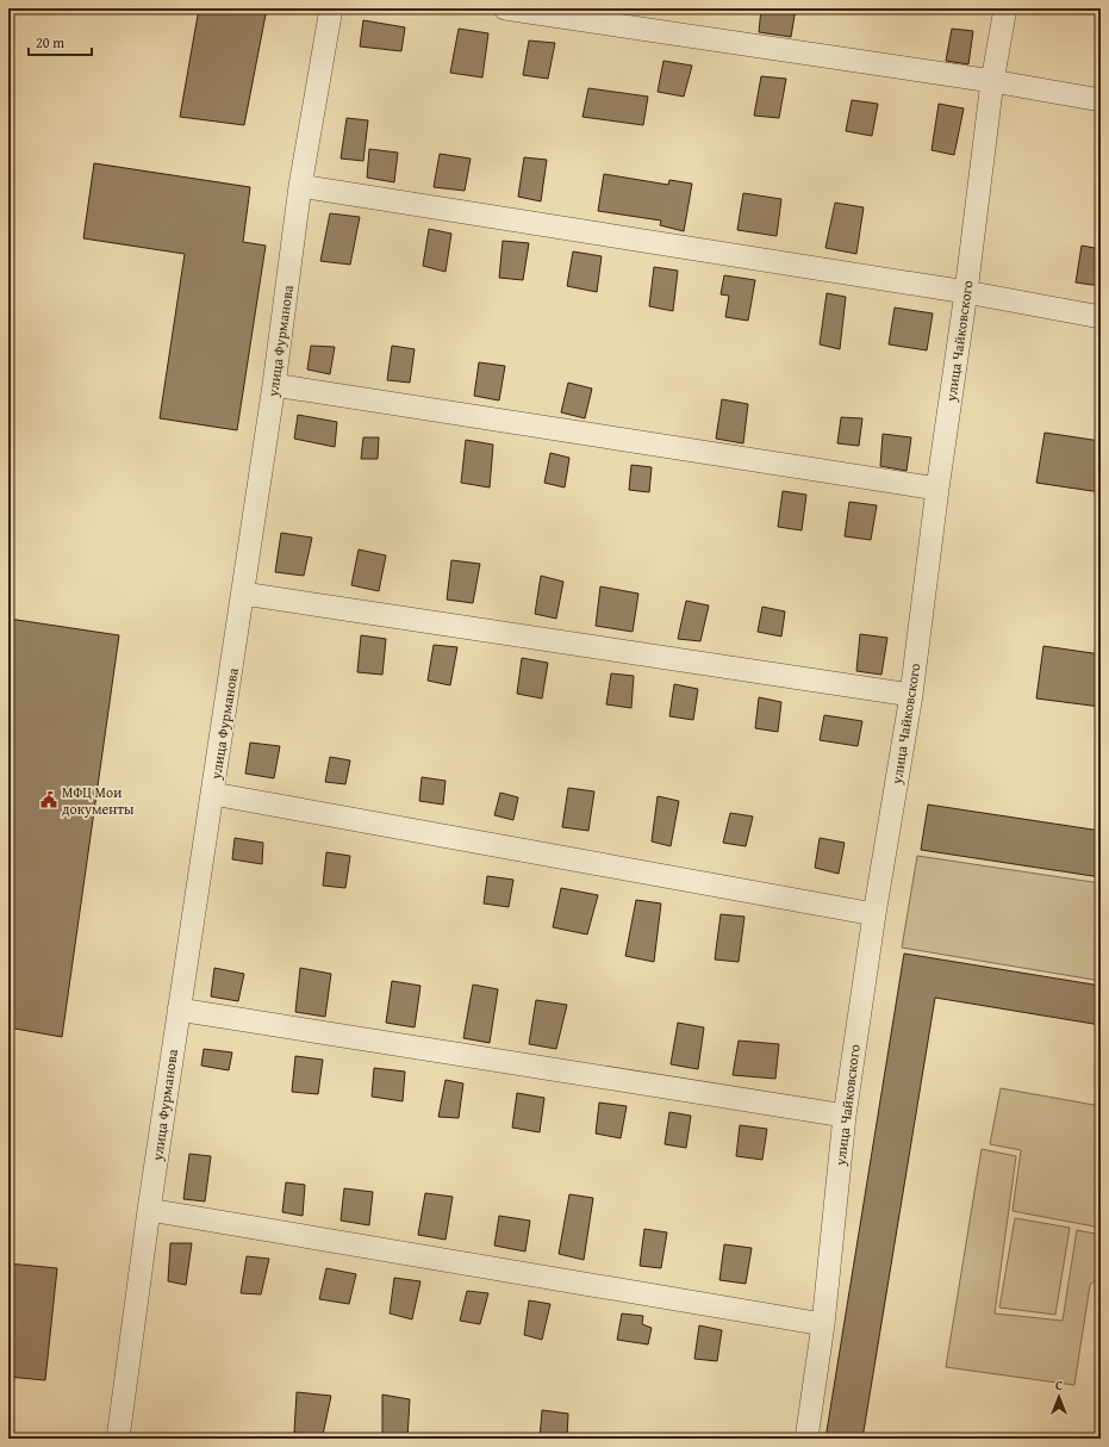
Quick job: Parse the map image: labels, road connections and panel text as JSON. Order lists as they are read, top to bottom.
{
  "streets": {
    "street": ["улица Фурманова", "улица Чайковского"]
  },
  "places": {
    "public building": ["МФЦ Мои документы"]
  },
  "scale_bar": "20 m",
  "north": "top"
}
